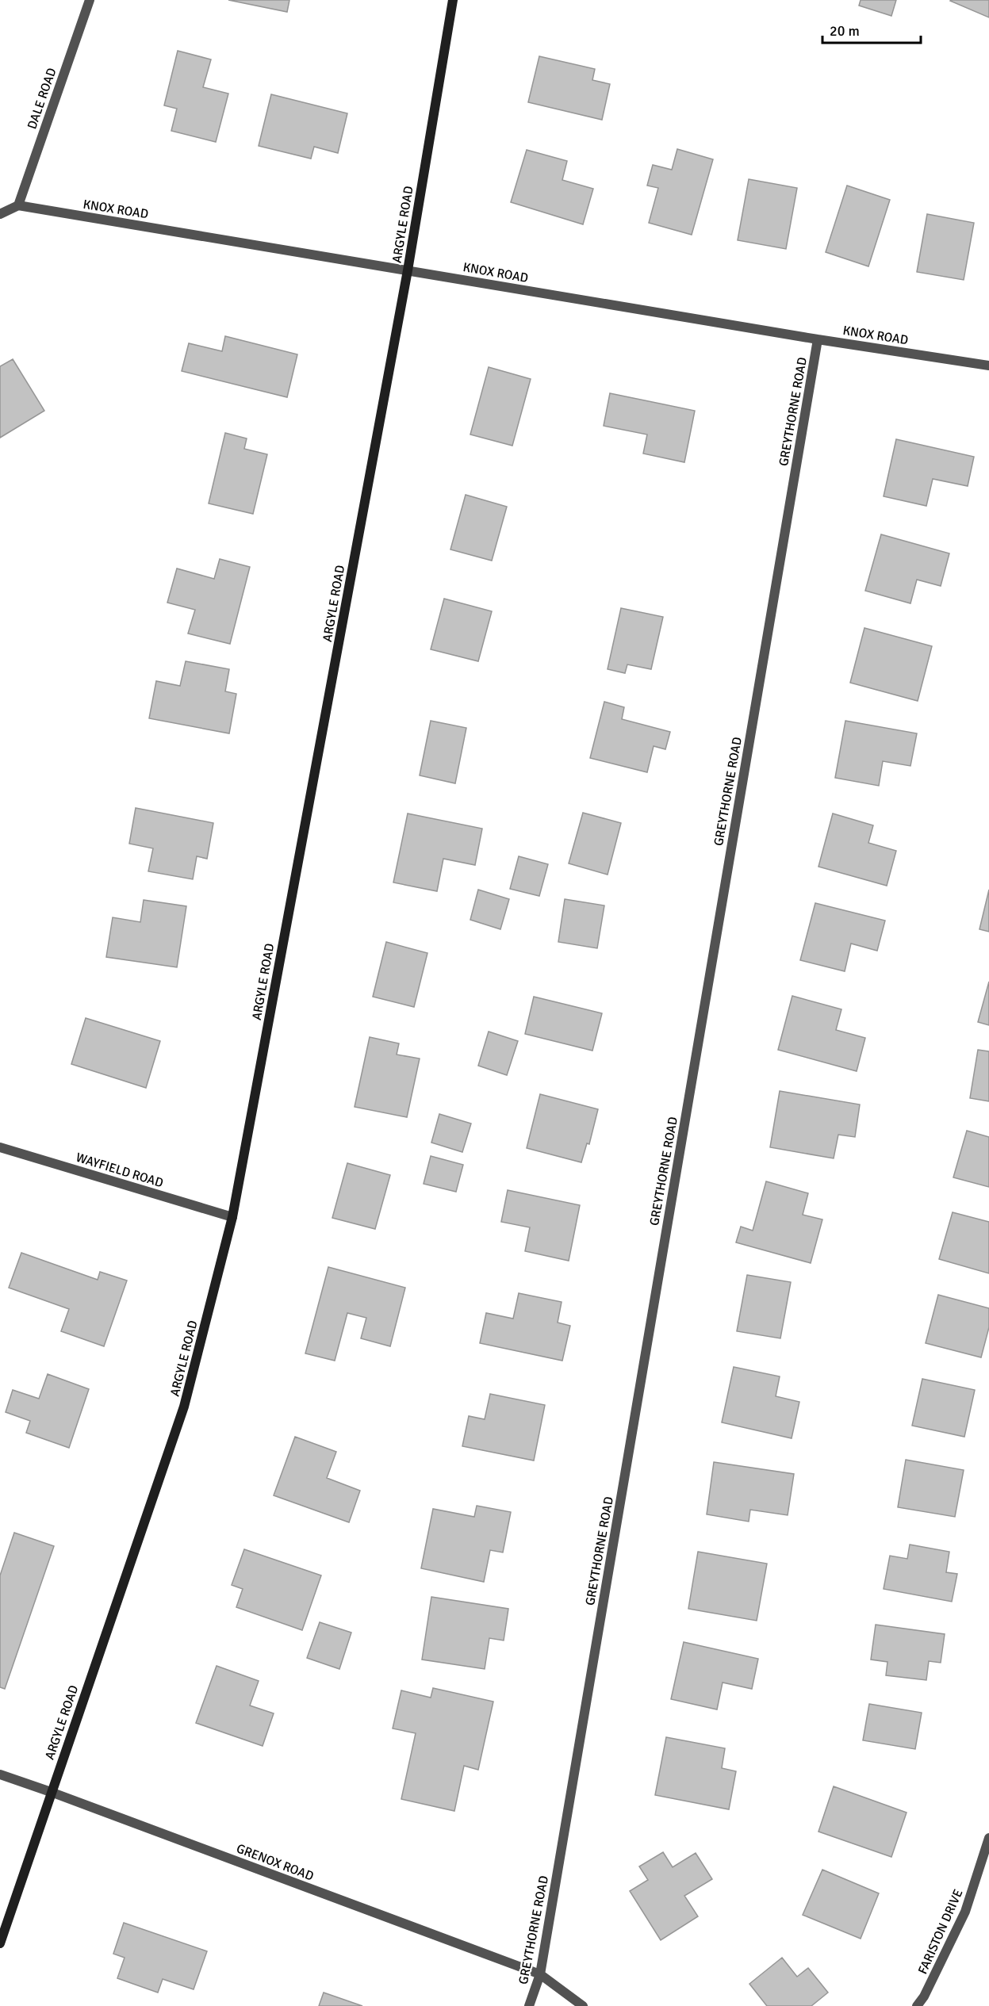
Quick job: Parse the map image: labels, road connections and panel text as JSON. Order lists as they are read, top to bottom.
{
  "streets": {
    "street": [
      "DALE ROAD",
      "KNOX ROAD",
      "ARGYLE ROAD",
      "GREYTHORNE ROAD",
      "WAYFIELD ROAD",
      "GRENOX ROAD",
      "FARISTON DRIVE"
    ]
  },
  "crossings": [
    ["DALE ROAD", "KNOX ROAD"],
    ["KNOX ROAD", "ARGYLE ROAD"],
    ["KNOX ROAD", "GREYTHORNE ROAD"],
    ["ARGYLE ROAD", "WAYFIELD ROAD"],
    ["ARGYLE ROAD", "GRENOX ROAD"],
    ["GREYTHORNE ROAD", "GRENOX ROAD"]
  ],
  "scale_bar": "20 m"
}
